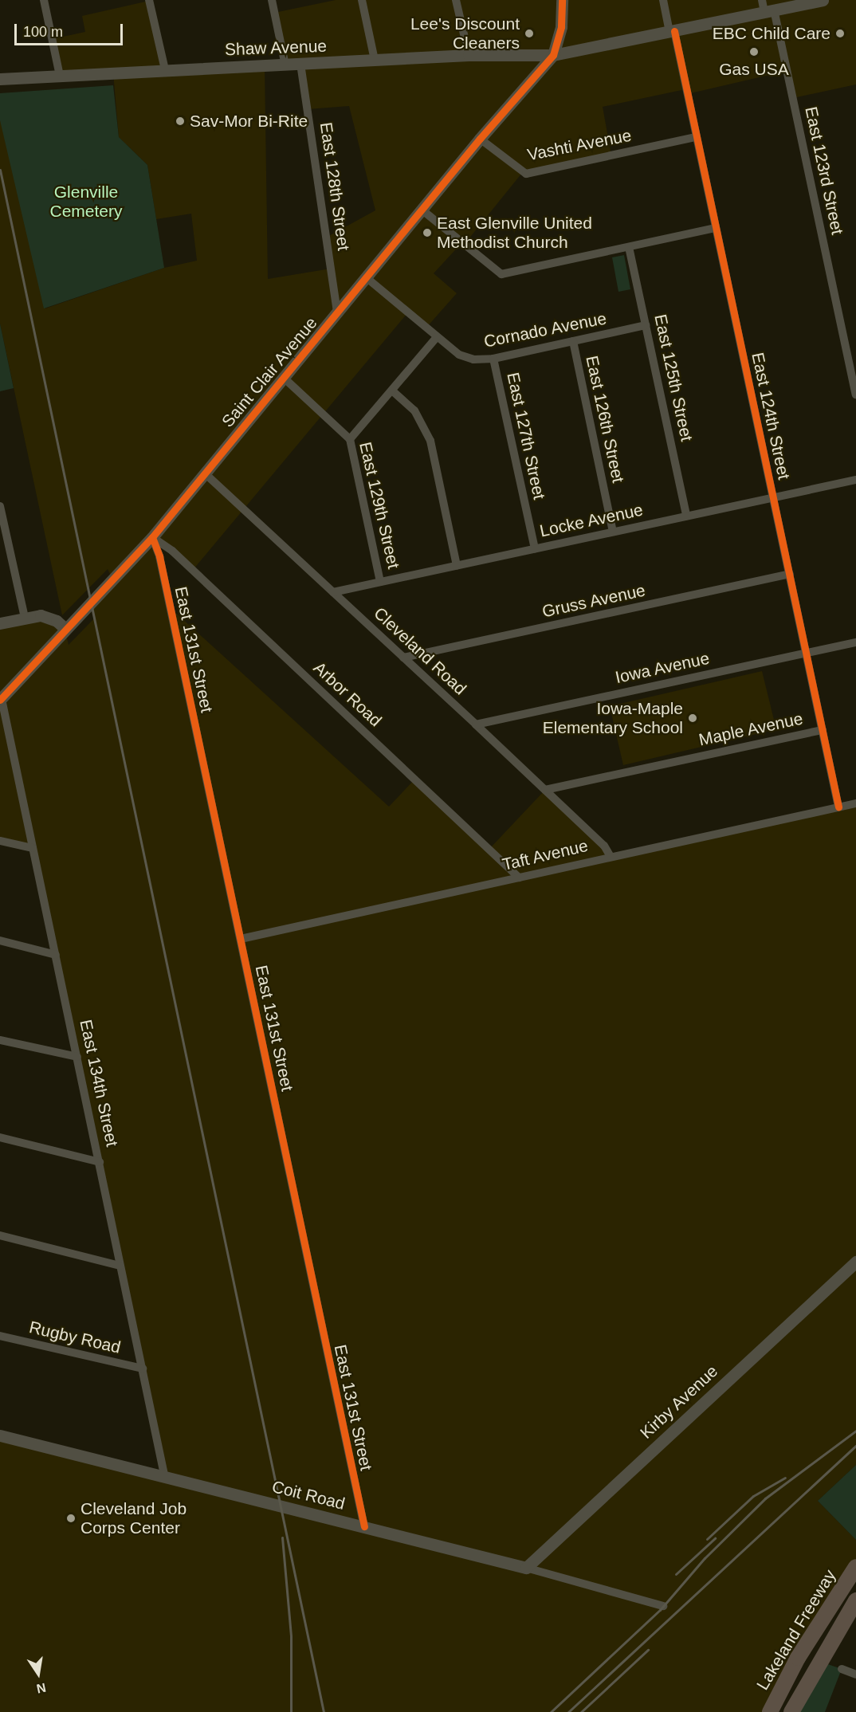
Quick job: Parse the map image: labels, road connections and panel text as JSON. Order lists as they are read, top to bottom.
{
  "streets": {
    "highway": ["Lakeland Freeway"],
    "street": [
      "Shaw Avenue",
      "Vashti Avenue",
      "East 123rd Street",
      "East 128th Street",
      "Cornado Avenue",
      "Saint Clair Avenue",
      "East 125th Street",
      "East 124th Street",
      "East 126th Street",
      "East 127th Street",
      "East 129th Street",
      "Locke Avenue",
      "Gruss Avenue",
      "East 131st Street",
      "Cleveland Road",
      "Iowa Avenue",
      "Arbor Road",
      "Maple Avenue",
      "Taft Avenue",
      "East 134th Street",
      "Rugby Road",
      "Kirby Avenue",
      "Coit Road"
    ]
  },
  "crossings": [
    ["Shaw Avenue", "East 128th Street"],
    ["Shaw Avenue", "Saint Clair Avenue"],
    ["Vashti Avenue", "Saint Clair Avenue"],
    ["Vashti Avenue", "East 124th Street"],
    ["East 128th Street", "Saint Clair Avenue"],
    ["Cornado Avenue", "Saint Clair Avenue"],
    ["Cornado Avenue", "East 125th Street"],
    ["Cornado Avenue", "East 126th Street"],
    ["Cornado Avenue", "East 127th Street"],
    ["Saint Clair Avenue", "East 129th Street"],
    ["Saint Clair Avenue", "East 131st Street"],
    ["Saint Clair Avenue", "Cleveland Road"],
    ["Saint Clair Avenue", "Arbor Road"],
    ["Saint Clair Avenue", "East 134th Street"],
    ["East 125th Street", "Locke Avenue"],
    ["East 124th Street", "Locke Avenue"],
    ["East 124th Street", "Gruss Avenue"],
    ["East 124th Street", "Iowa Avenue"],
    ["East 124th Street", "Maple Avenue"],
    ["East 124th Street", "Taft Avenue"],
    ["East 126th Street", "Locke Avenue"],
    ["East 127th Street", "Locke Avenue"],
    ["East 129th Street", "Locke Avenue"],
    ["Locke Avenue", "Cleveland Road"],
    ["Gruss Avenue", "Cleveland Road"],
    ["East 131st Street", "Arbor Road"],
    ["East 131st Street", "Taft Avenue"],
    ["East 131st Street", "Coit Road"],
    ["Cleveland Road", "Iowa Avenue"],
    ["Cleveland Road", "Maple Avenue"],
    ["Cleveland Road", "Taft Avenue"],
    ["Arbor Road", "Taft Avenue"],
    ["East 134th Street", "Rugby Road"],
    ["East 134th Street", "Coit Road"],
    ["Kirby Avenue", "Coit Road"]
  ],
  "parks": ["Glenville Cemetery"],
  "places": [
    "Lee's Discount Cleaners",
    "EBC Child Care",
    "Gas USA",
    "Sav-Mor Bi-Rite",
    "East Glenville United Methodist Church",
    "Iowa-Maple Elementary School",
    "Cleveland Job Corps Center"
  ],
  "scale_bar": "100 m",
  "north": "bottom"
}
